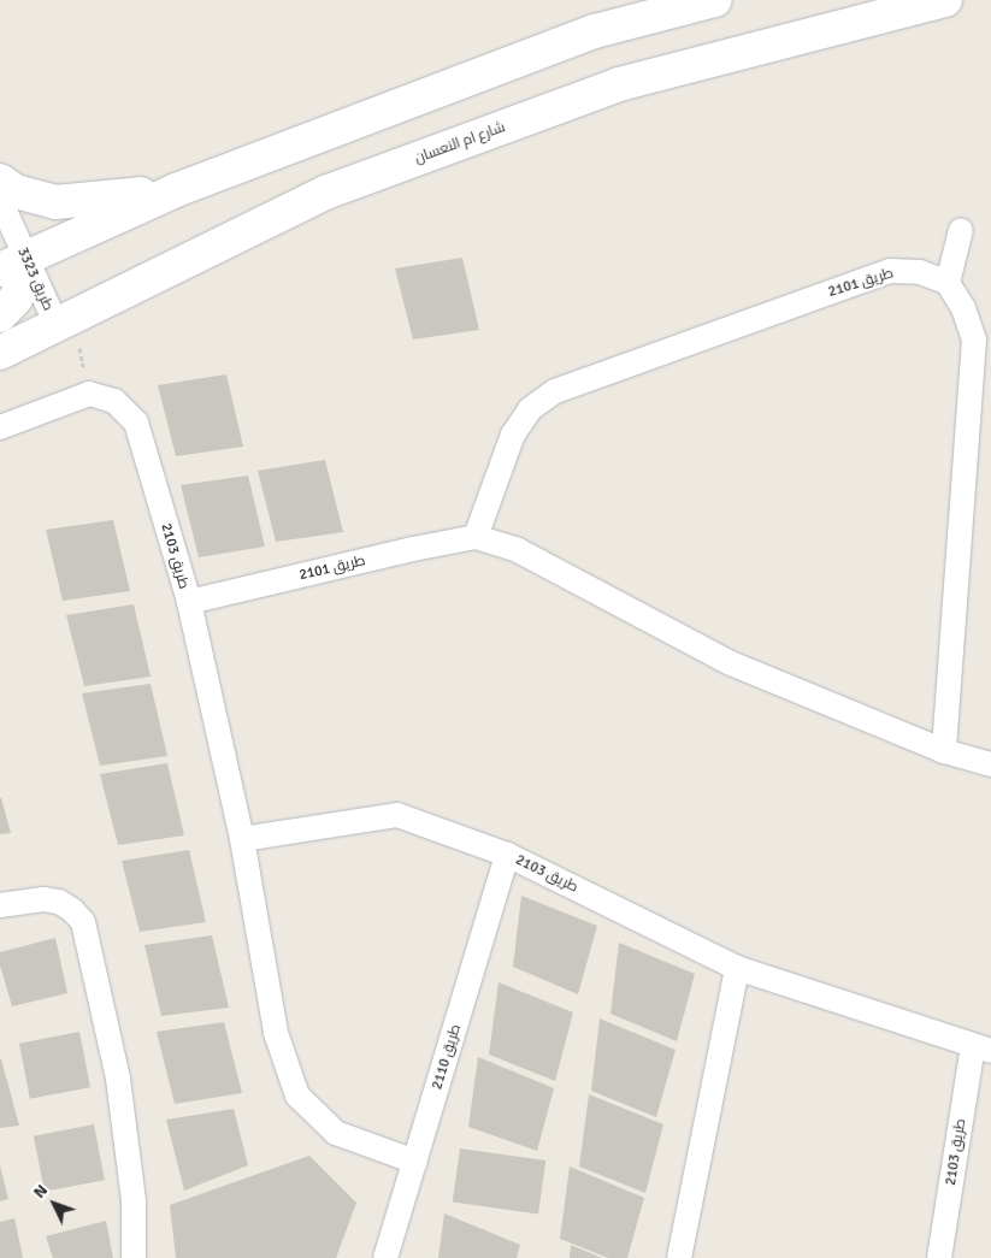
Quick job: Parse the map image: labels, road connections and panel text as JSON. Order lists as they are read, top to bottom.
{
  "streets": {
    "main road": ["شارع ام النعسان"],
    "street": [
      "طريق 3323",
      "طريق 2101",
      "طريق 2103",
      "طريق 2110"
    ]
  },
  "crossings": [
    ["شارع ام النعسان", "طريق 3323"],
    ["طريق 2101", "طريق 2103"],
    ["طريق 2103", "طريق 2110"]
  ],
  "north": "top left"
}
